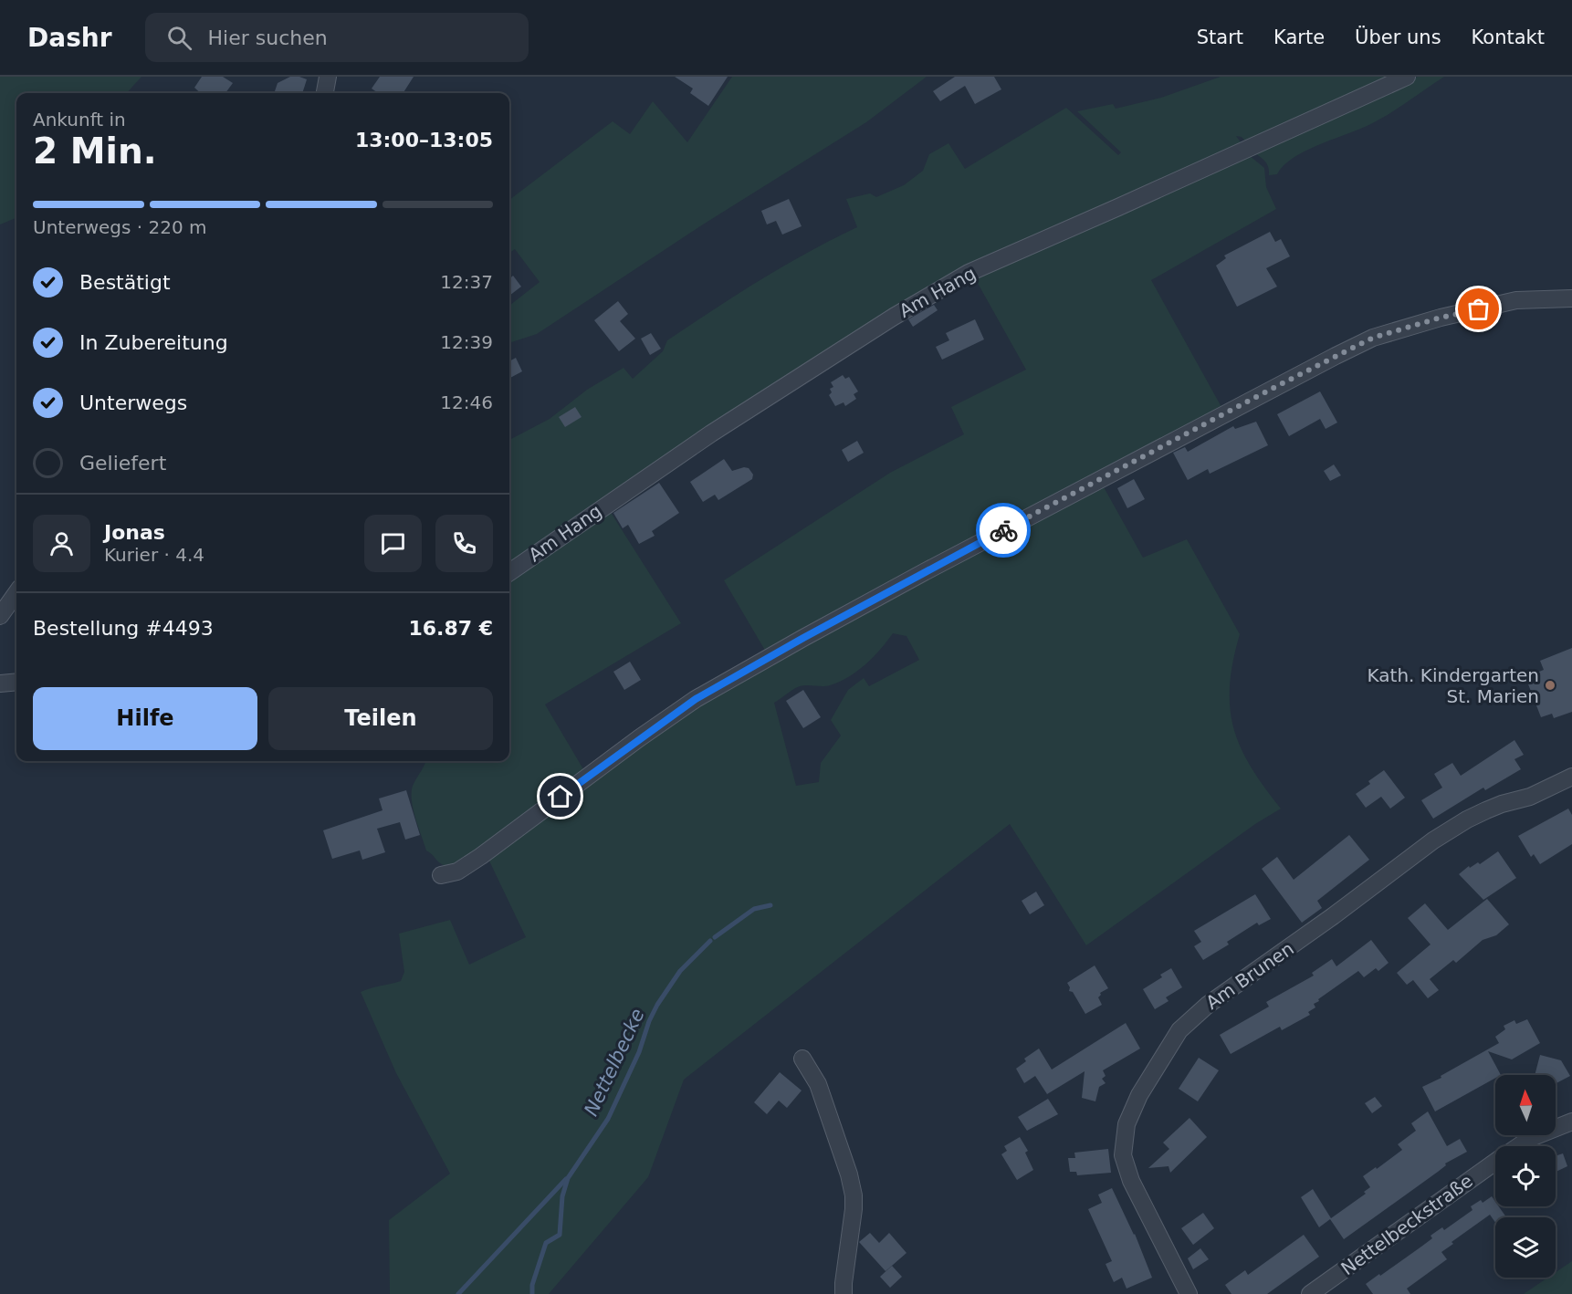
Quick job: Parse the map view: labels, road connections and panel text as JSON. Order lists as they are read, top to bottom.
{
  "streets": {
    "street": ["Am Hang", "Am Brunen", "Nettelbeckstraße"]
  },
  "water": ["Nettelbecke"],
  "places": ["Kath. Kindergarten St. Marien"],
  "north": "top",
  "page": {
    "header": "Dashr",
    "search": "Hier suchen",
    "nav": [
      "Start",
      "Karte",
      "Über uns",
      "Kontakt"
    ],
    "heading": ["2 Min.", "Ankunft in", "13:00–13:05"],
    "panel": [
      "Jonas",
      "Kurier · 4.4",
      "Bestellung #4493",
      "16.87 €"
    ],
    "bar": "Unterwegs · 220 m",
    "list": [
      ["Bestätigt", "12:37"],
      ["In Zubereitung", "12:39"],
      ["Unterwegs", "12:46"],
      "Geliefert"
    ],
    "buttons": ["Hilfe", "Teilen"]
  }
}
